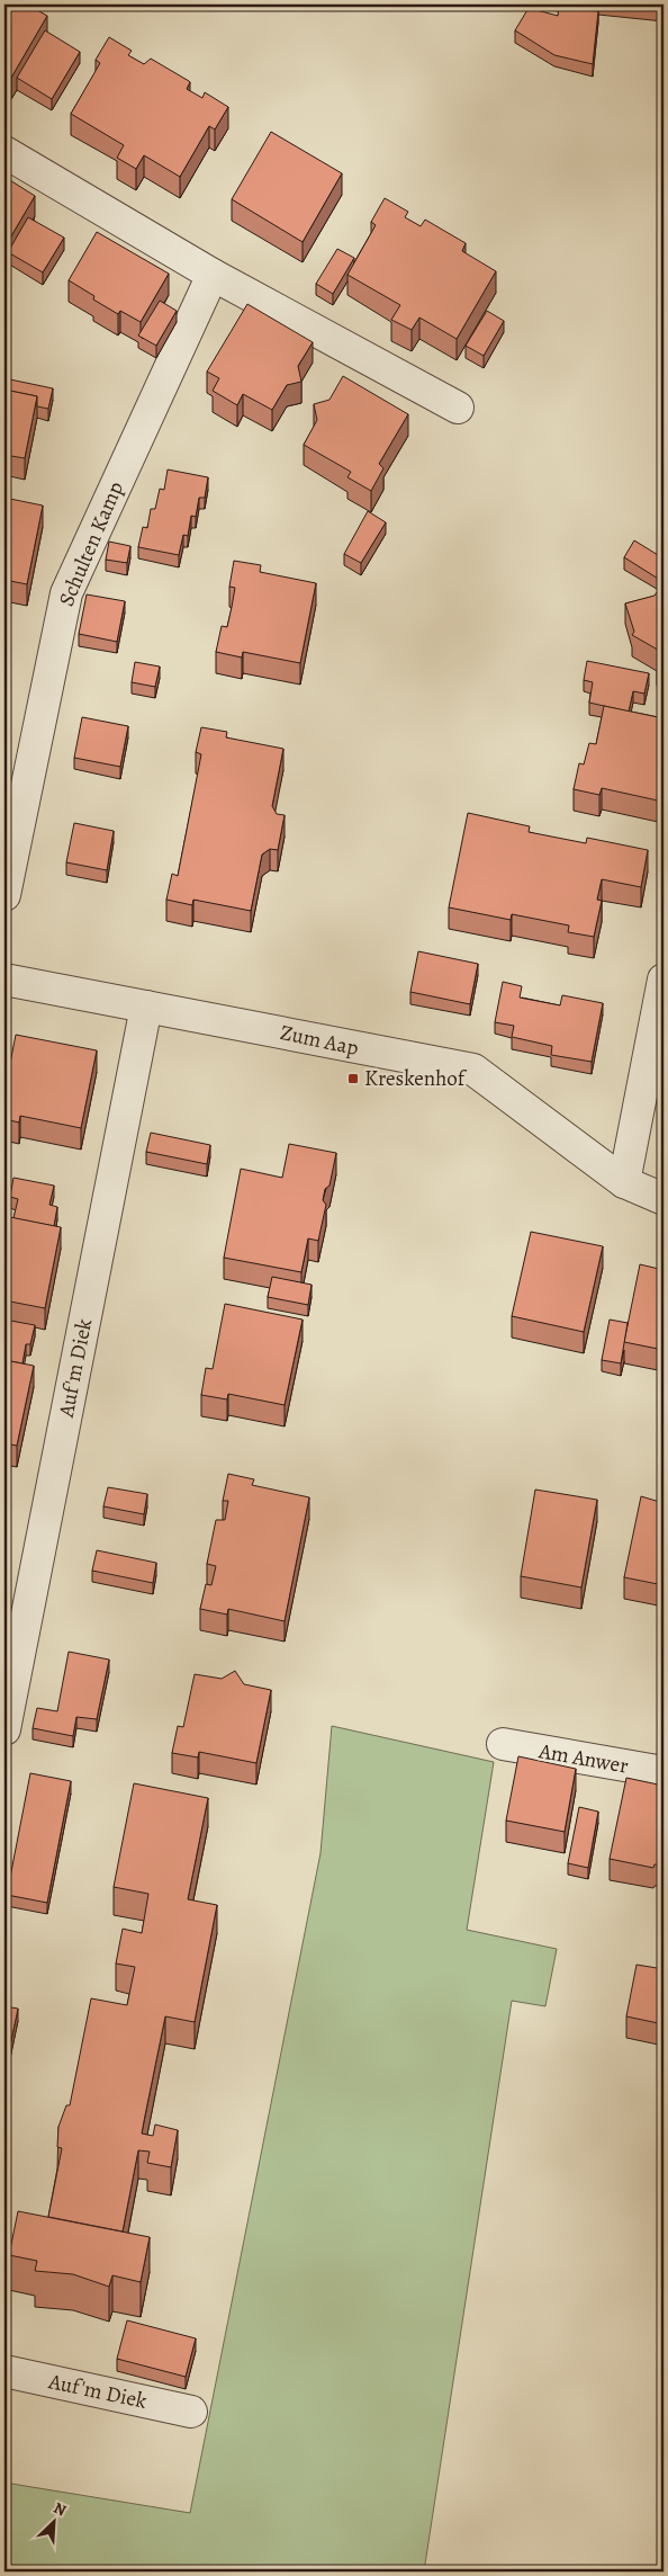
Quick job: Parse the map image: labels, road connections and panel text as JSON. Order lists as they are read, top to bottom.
{
  "streets": {
    "street": [
      "Schulten Kamp",
      "Zum Aap",
      "Auf'm Diek",
      "Am Anwer"
    ]
  },
  "crossings": [
    ["Zum Aap", "Auf'm Diek"]
  ],
  "places": {
    "transit": ["Kreskenhof"]
  },
  "north": "top right"
}
